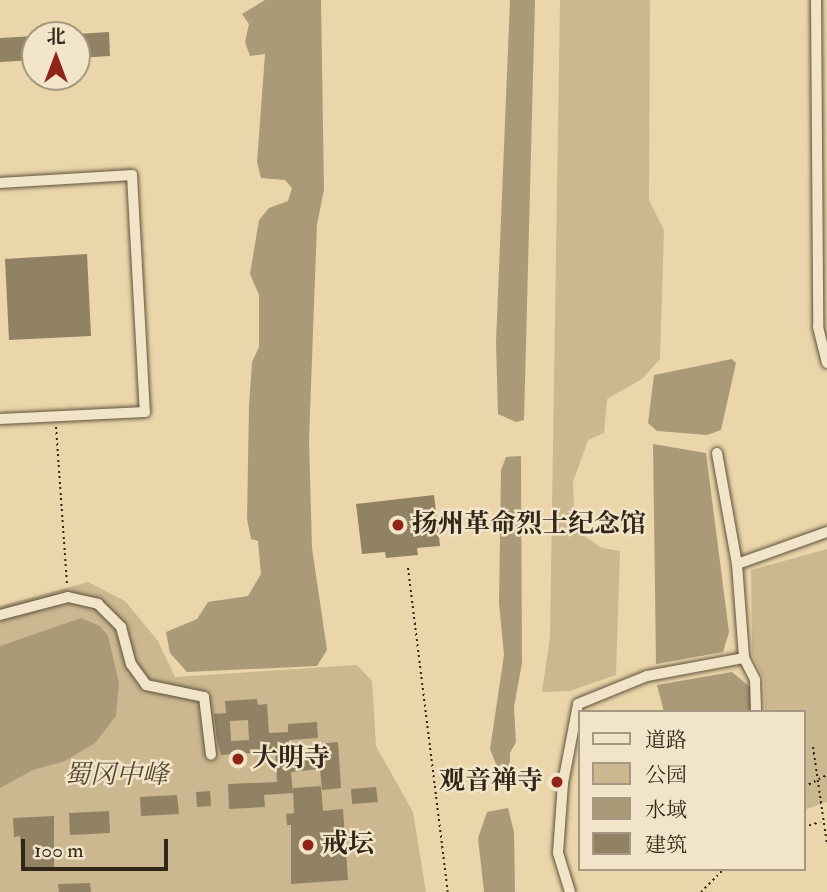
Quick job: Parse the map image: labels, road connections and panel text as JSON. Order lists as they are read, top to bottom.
{
  "parks": ["蜀冈中峰"],
  "places": [
    "扬州革命烈士纪念馆",
    "大明寺",
    "观音禅寺",
    "戒坛"
  ],
  "legend": [
    "道路",
    "公园",
    "水域",
    "建筑"
  ],
  "scale_bar": "100 m",
  "north": "top"
}
